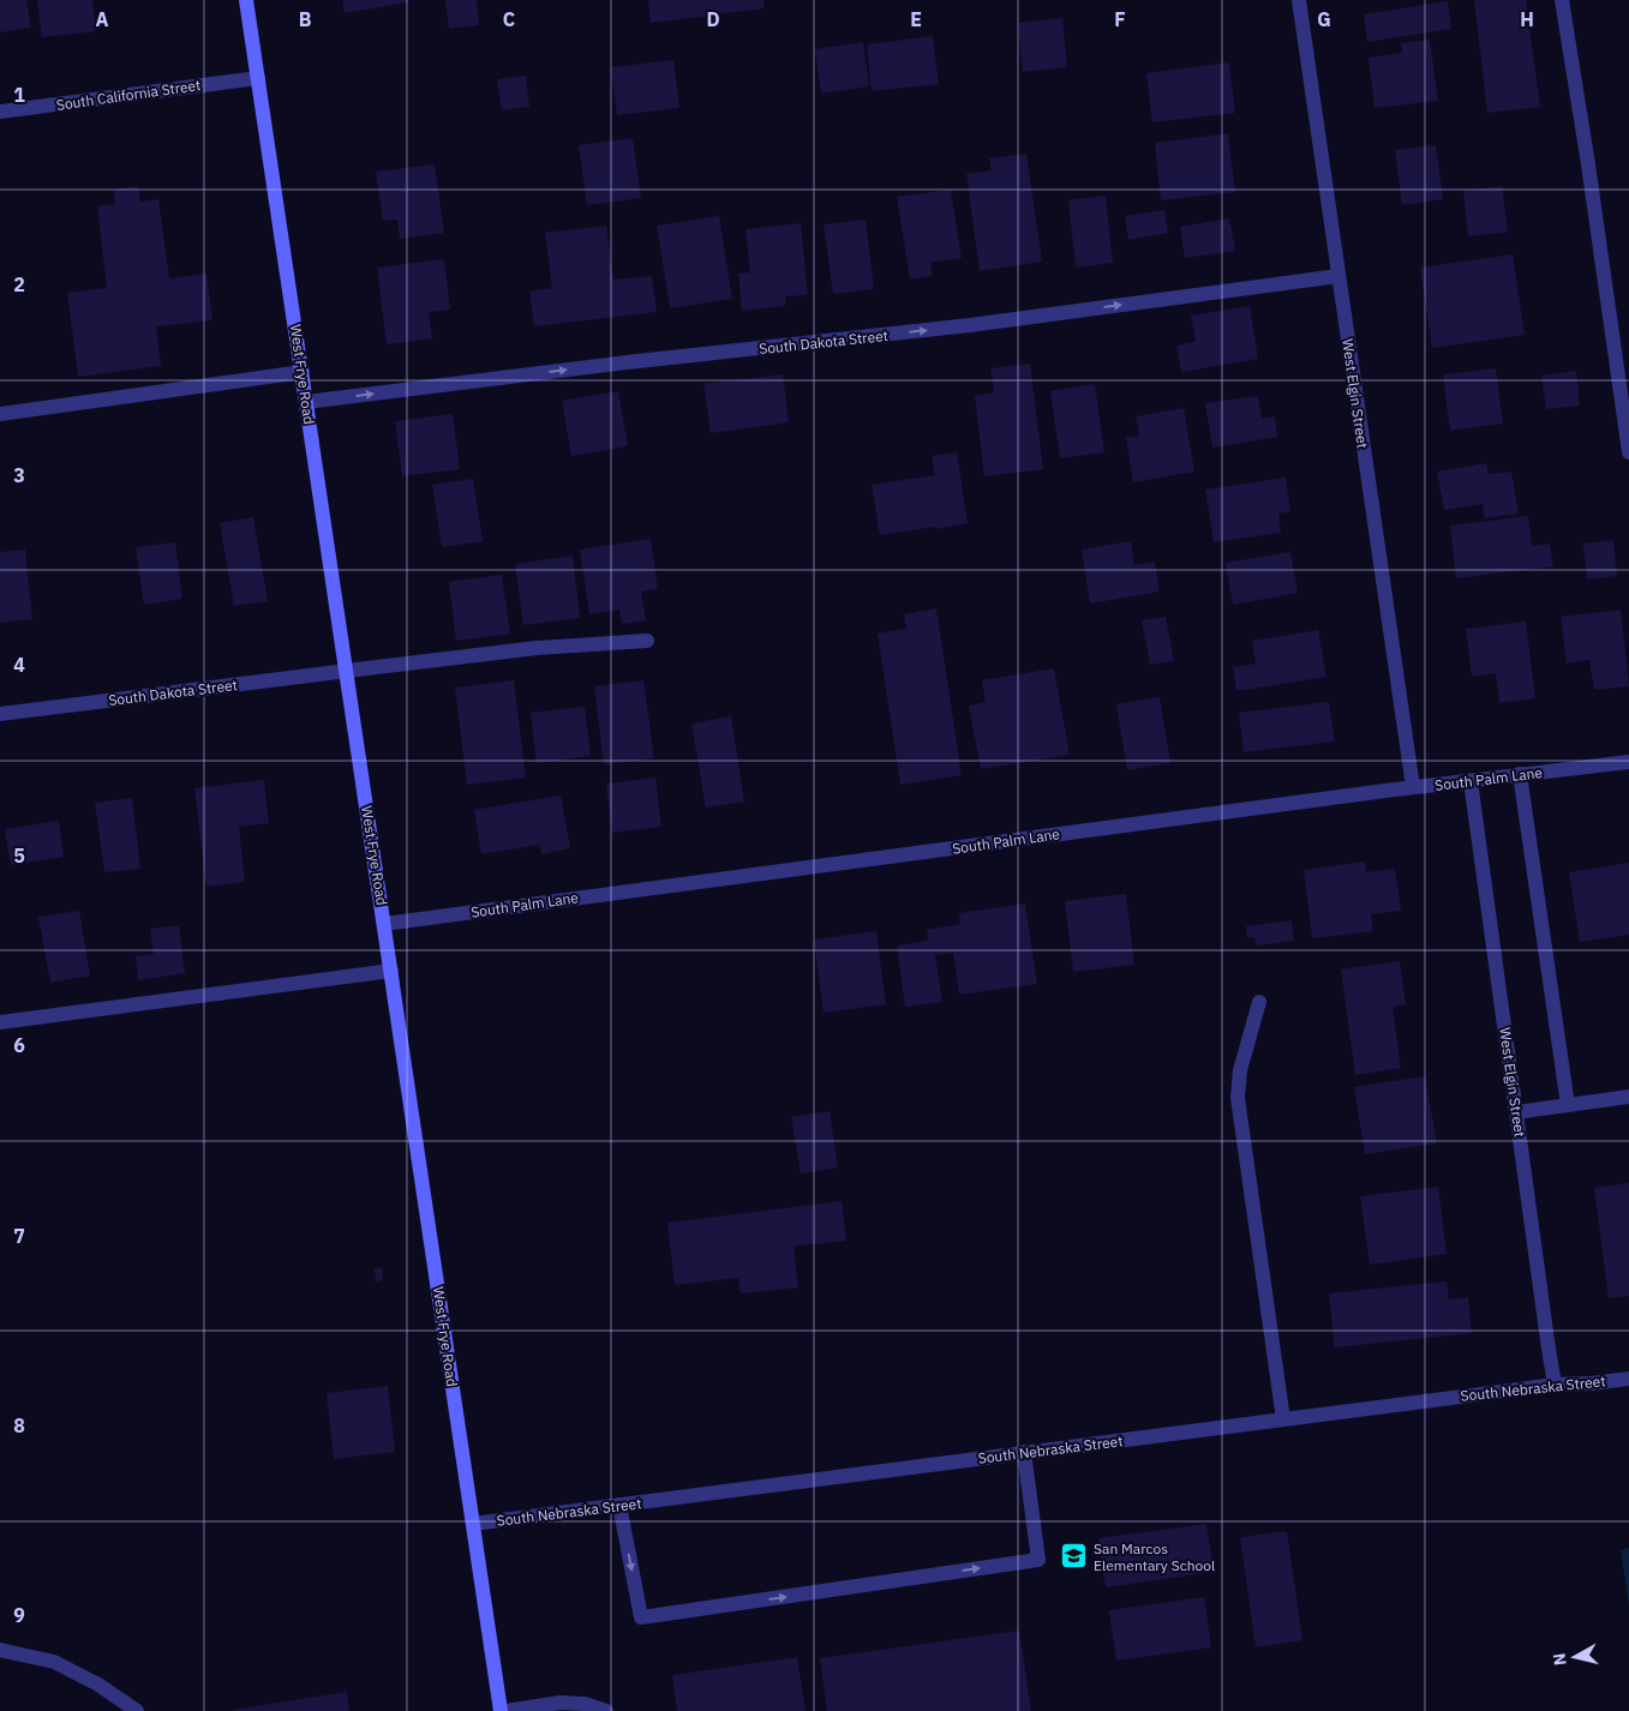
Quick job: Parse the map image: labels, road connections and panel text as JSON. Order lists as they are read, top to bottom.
{
  "streets": {
    "street": [
      "South California Street",
      "South Dakota Street",
      "West Frye Road",
      "West Elgin Street",
      "South Palm Lane",
      "South Nebraska Street"
    ]
  },
  "crossings": [
    ["South California Street", "West Frye Road"],
    ["South Dakota Street", "West Frye Road"],
    ["South Dakota Street", "West Elgin Street"],
    ["West Frye Road", "South Palm Lane"],
    ["West Frye Road", "South Nebraska Street"],
    ["West Elgin Street", "South Palm Lane"],
    ["West Elgin Street", "South Nebraska Street"]
  ],
  "one_way": ["South Dakota Street"],
  "places": {
    "school or university": ["San Marcos Elementary School"]
  },
  "north": "left",
  "grid": {
    "columns": [
      "A",
      "B",
      "C",
      "D",
      "E",
      "F",
      "G",
      "H"
    ],
    "rows": [
      "1",
      "2",
      "3",
      "4",
      "5",
      "6",
      "7",
      "8",
      "9"
    ]
  }
}
